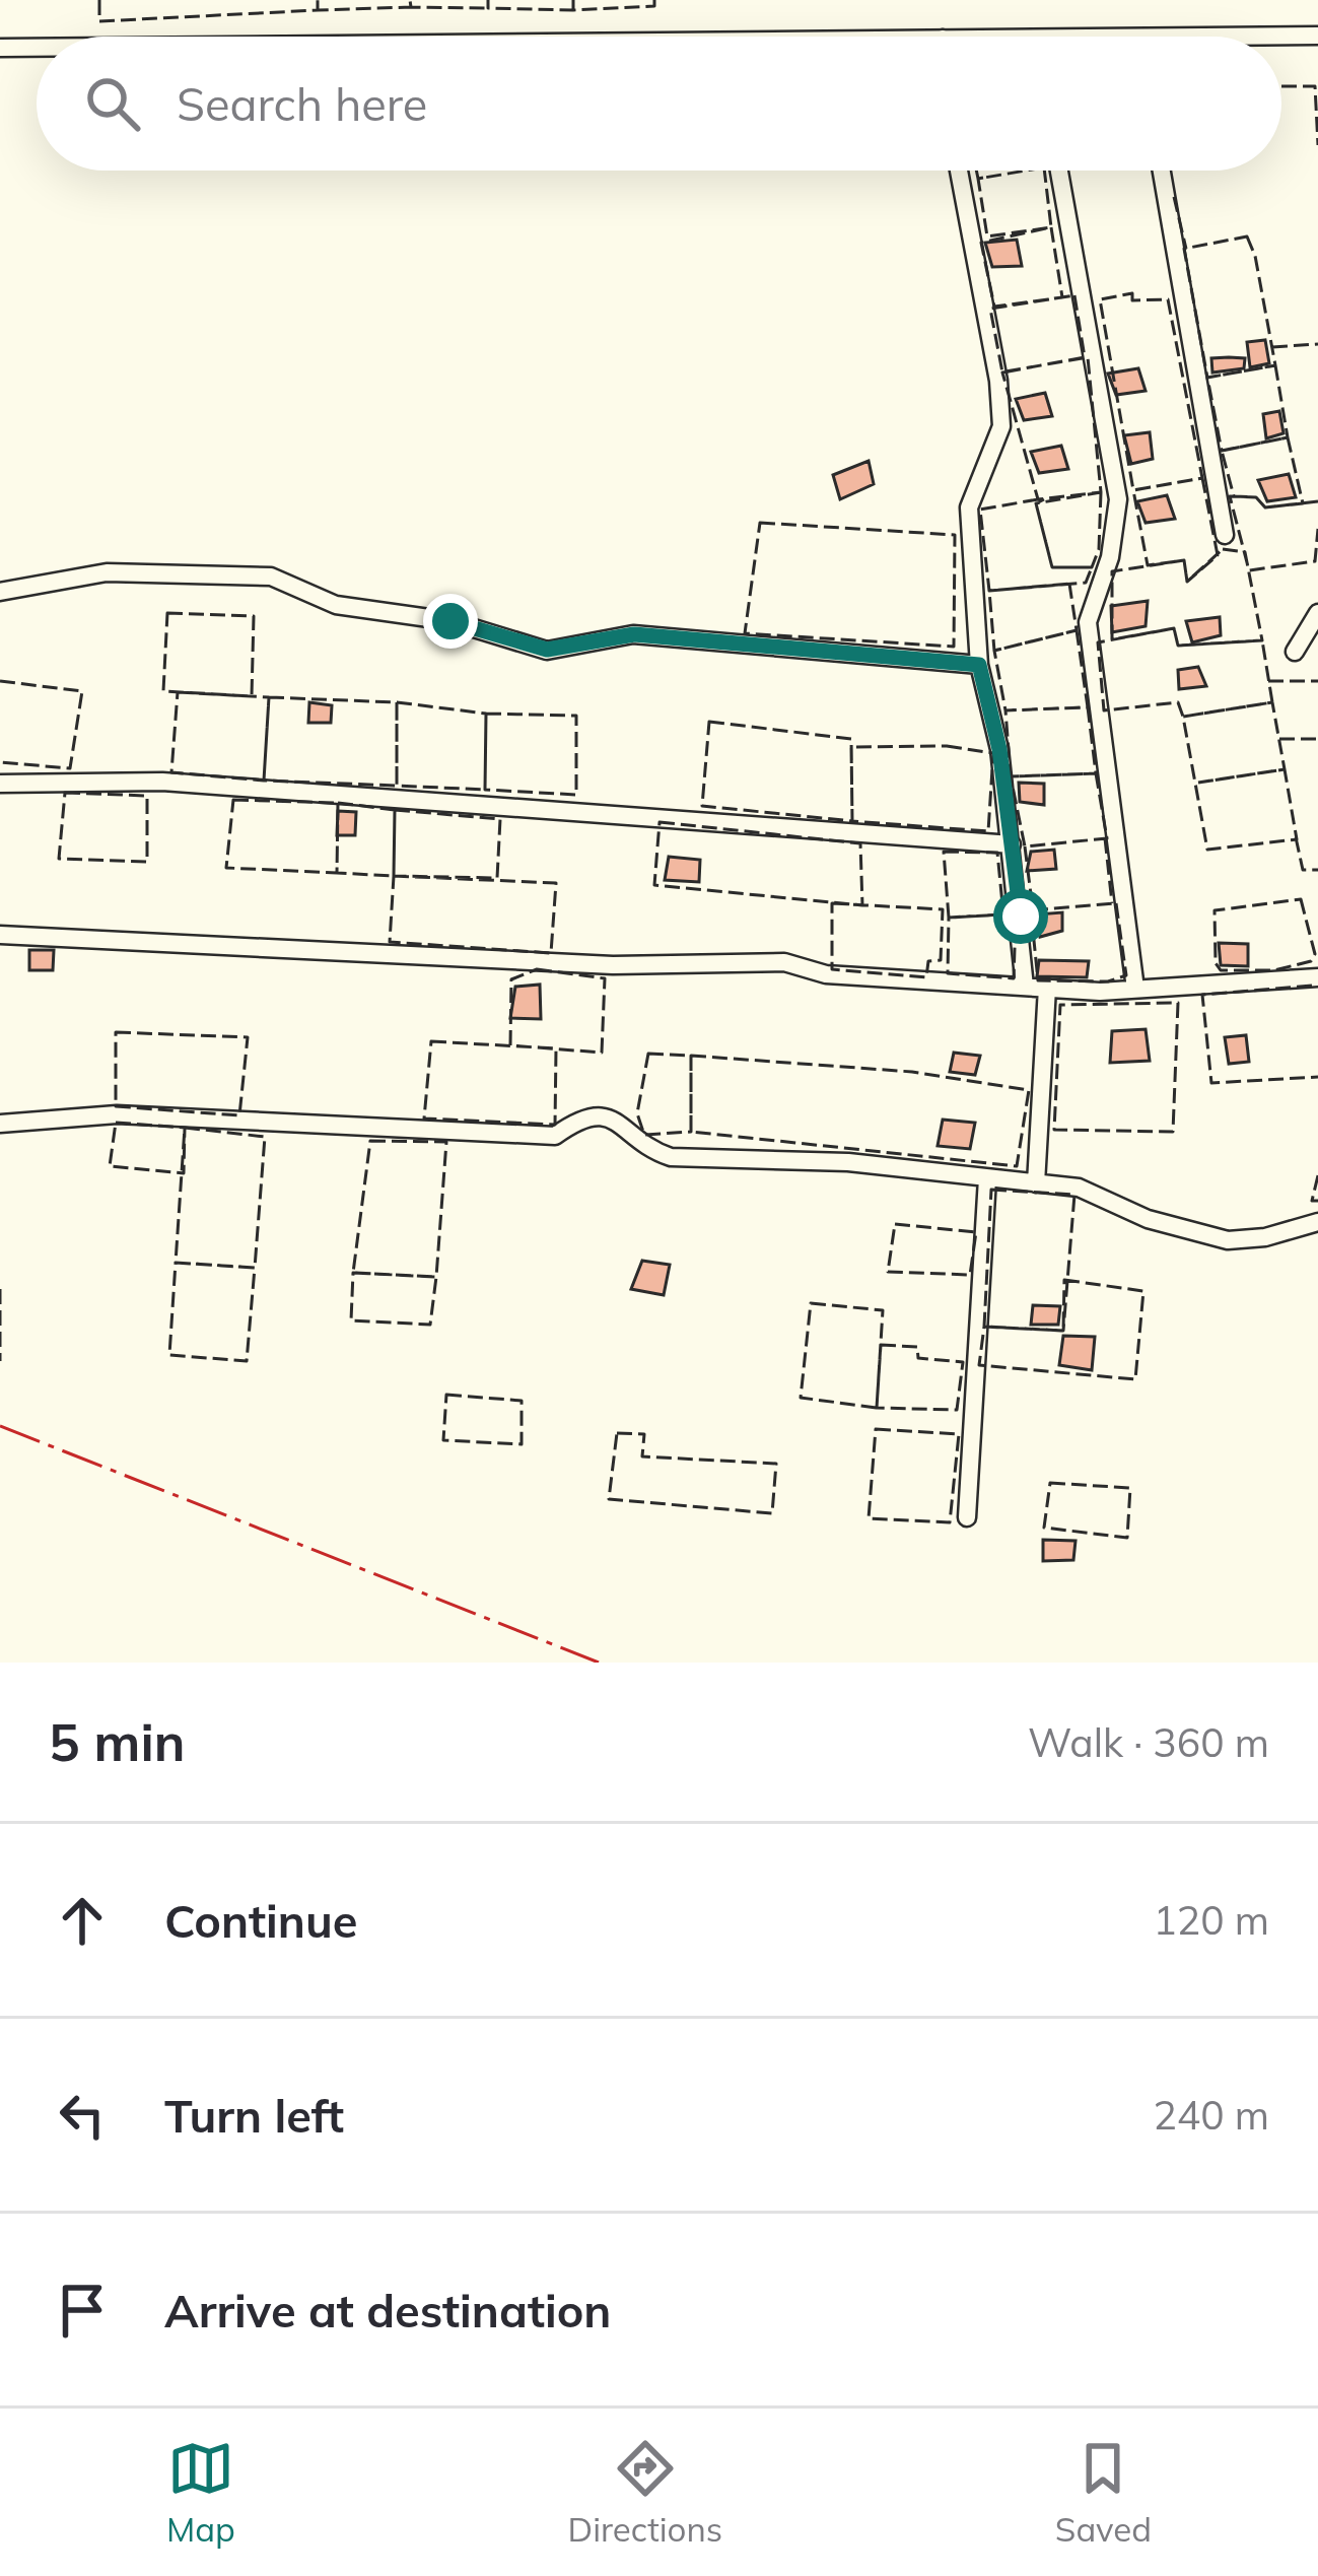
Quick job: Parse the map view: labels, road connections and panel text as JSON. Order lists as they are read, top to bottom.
{
  "page": {
    "search": "Search here",
    "heading": ["5 min", "Walk · 360 m"],
    "list": [
      ["Continue", "120 m"],
      ["Turn left", "240 m"],
      "Arrive at destination"
    ],
    "nav": ["Map", "Directions", "Saved"]
  }
}
